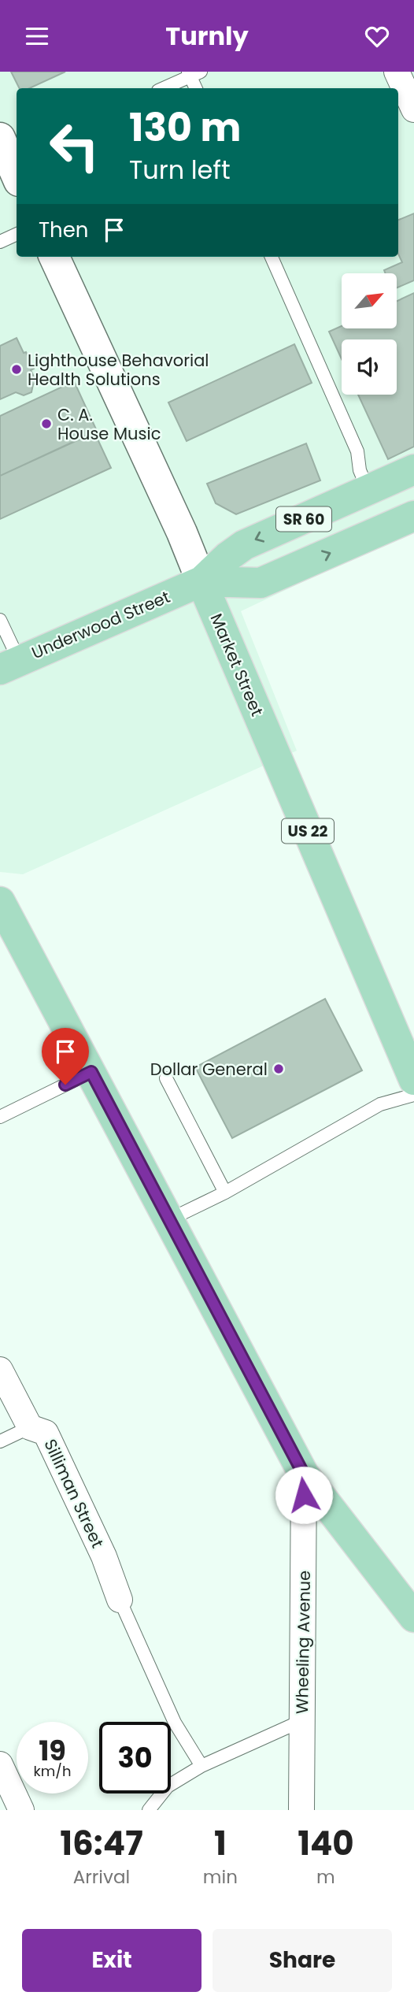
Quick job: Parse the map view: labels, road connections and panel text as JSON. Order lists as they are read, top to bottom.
{
  "streets": {
    "main road": [
      "SR 60",
      "Underwood Street",
      "Market Street",
      "US 22"
    ],
    "street": ["Silliman Street", "Wheeling Avenue"]
  },
  "crossings": [
    ["Underwood Street", "Market Street"]
  ],
  "places": ["Lighthouse Behavorial Health Solutions", "C. A. House Music", "Dollar General"],
  "north": "top right",
  "page": {
    "header": "Turnly",
    "turn": ["130 m", "Turn left"],
    "then": "Then",
    "speed": "19 km/h",
    "limit": "30",
    "eta": [
      "16:47",
      "Arrival",
      "1",
      "min",
      "140",
      "m"
    ],
    "buttons": ["Exit", "Share"]
  }
}
